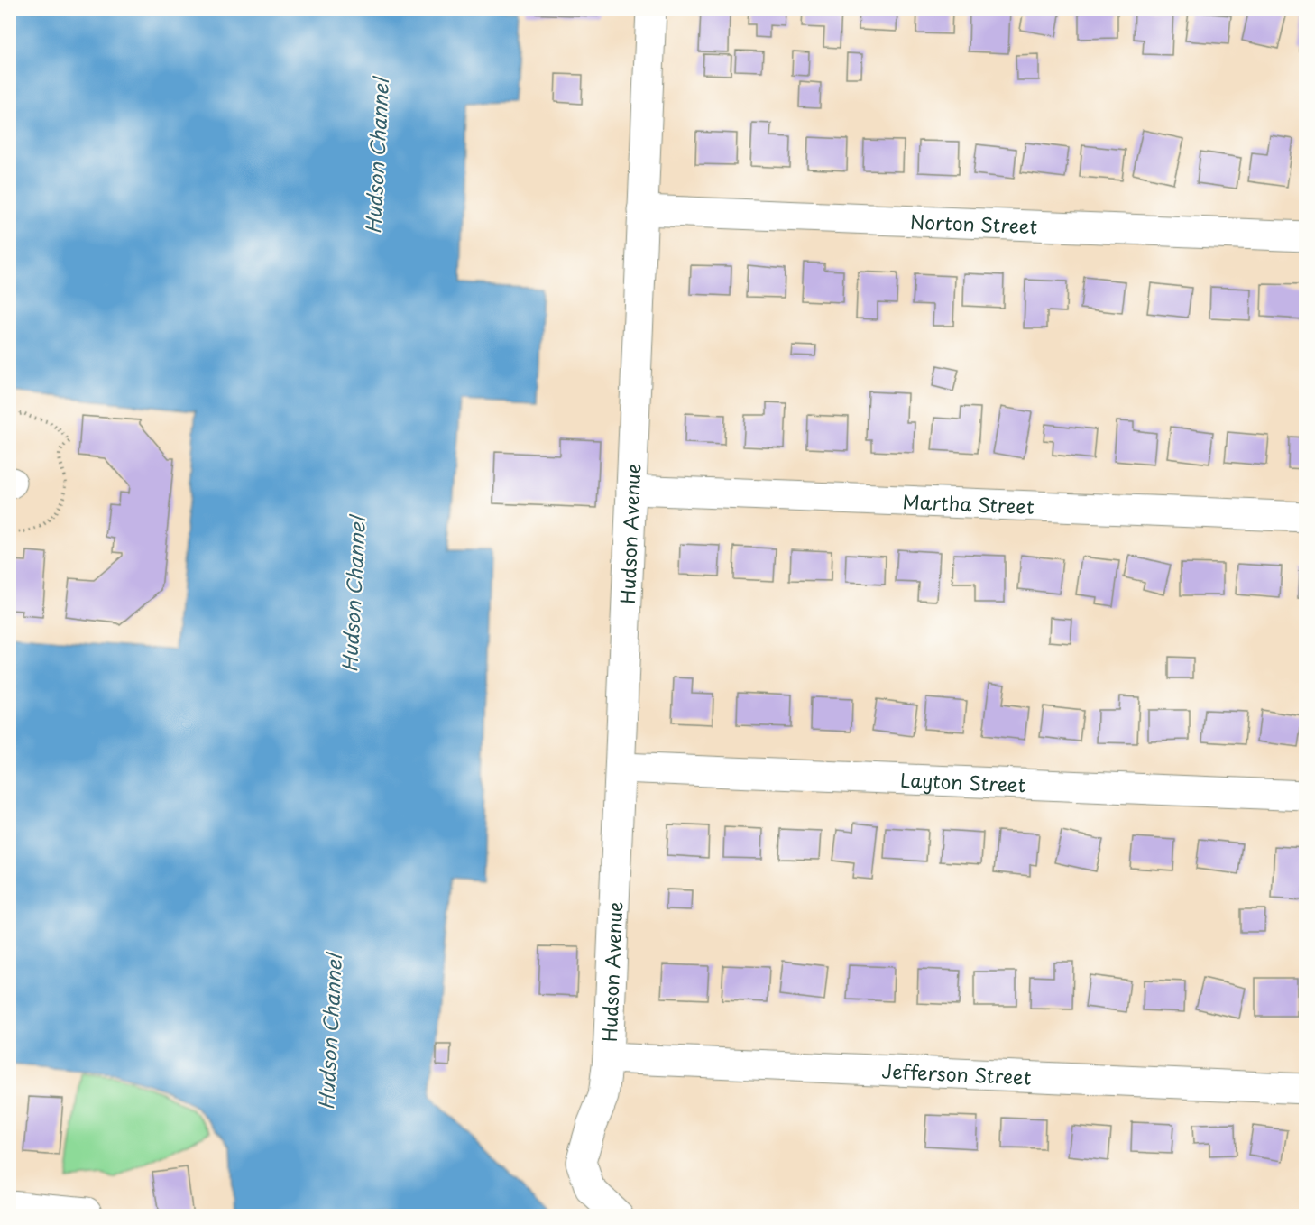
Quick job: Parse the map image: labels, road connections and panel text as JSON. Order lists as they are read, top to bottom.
{
  "streets": {
    "street": [
      "Norton Street",
      "Martha Street",
      "Hudson Avenue",
      "Layton Street",
      "Jefferson Street"
    ]
  },
  "crossings": [
    ["Norton Street", "Hudson Avenue"],
    ["Martha Street", "Hudson Avenue"],
    ["Hudson Avenue", "Layton Street"],
    ["Hudson Avenue", "Jefferson Street"]
  ],
  "water": ["Hudson Channel"]
}
